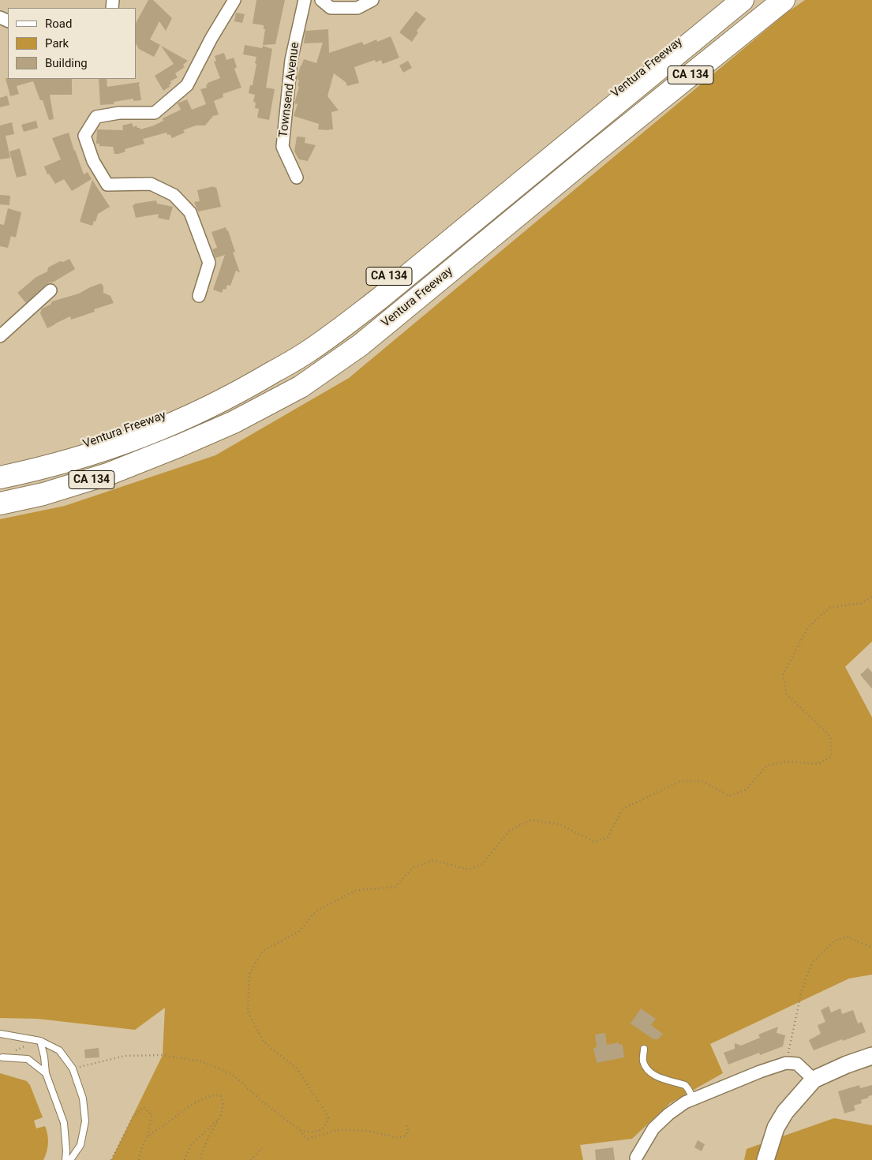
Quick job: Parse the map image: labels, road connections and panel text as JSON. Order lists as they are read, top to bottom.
{
  "streets": {
    "highway": ["Ventura Freeway", "CA 134"],
    "street": ["Townsend Avenue"]
  },
  "legend": ["Road", "Park", "Building"]
}
